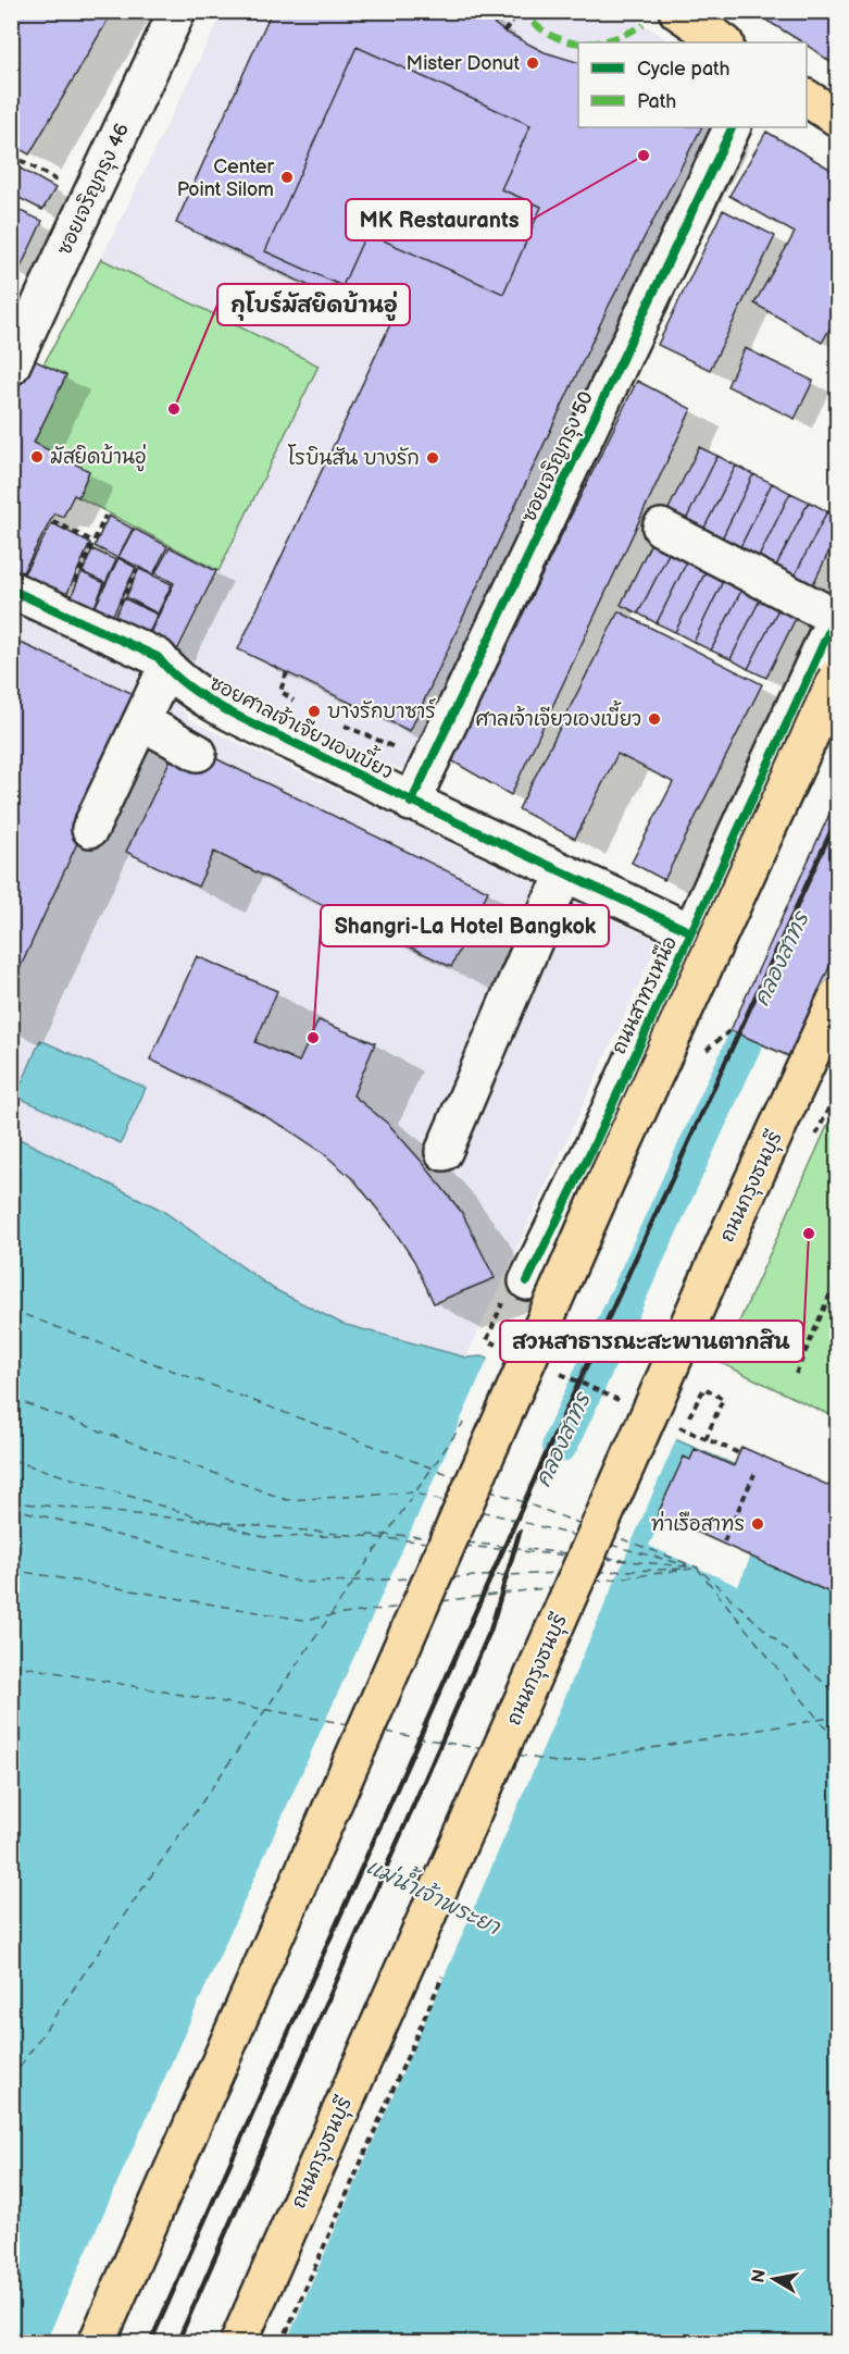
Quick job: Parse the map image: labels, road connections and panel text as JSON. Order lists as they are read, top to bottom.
{
  "streets": {
    "main road": ["ถนนกรุงธนบุรี"],
    "street": [
      "ซอยเจริญกรุง 46",
      "ซอยเจริญกรุง 50",
      "ซอยศาลเจ้าเจียวเองเบี้ยว",
      "ถนนสาทรเหนือ"
    ]
  },
  "crossings": [
    ["ซอยเจริญกรุง 50", "ซอยศาลเจ้าเจียวเองเบี้ยว"],
    ["ซอยศาลเจ้าเจียวเองเบี้ยว", "ถนนสาทรเหนือ"]
  ],
  "water": ["คลองสาทร", "แม่น้ำเจ้าพระยา"],
  "places": [
    "Mister Donut",
    "MK Restaurants",
    "Center Point Silom",
    "กุโบร์มัสยิดบ้านอู่",
    "มัสยิดบ้านอู่",
    "โรบินสัน บางรัก",
    "บางรักบาซาร์",
    "ศาลเจ้าเจียวเองเบี้ยว",
    "Shangri-La Hotel Bangkok",
    "สวนสาธารณะสะพานตากสิน",
    "ท่าเรือสาทร"
  ],
  "legend": ["Cycle path", "Path"],
  "north": "left"
}
